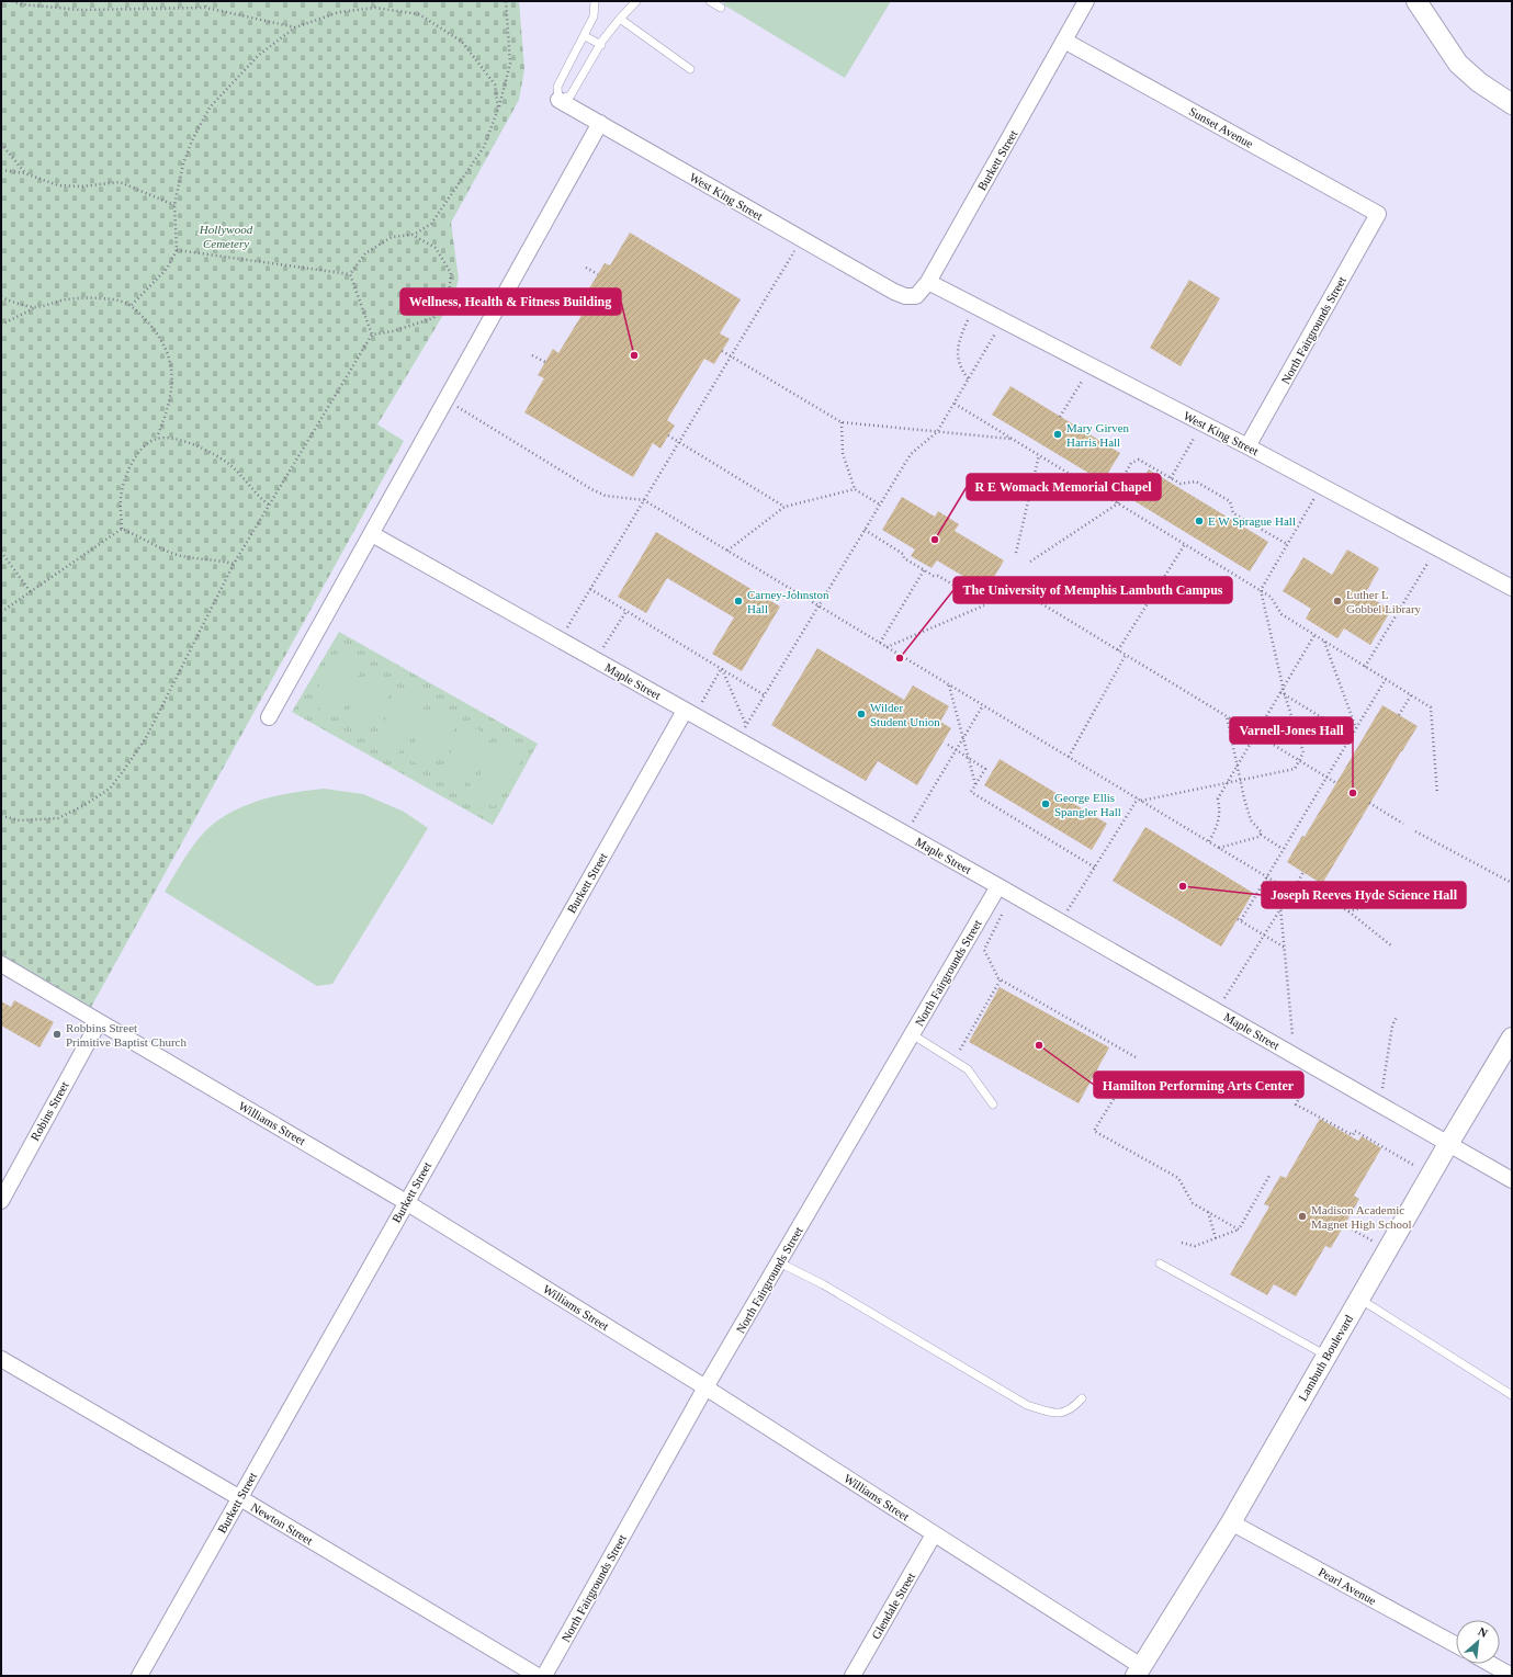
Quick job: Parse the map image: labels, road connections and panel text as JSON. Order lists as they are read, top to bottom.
{
  "streets": {
    "street": [
      "Sunset Avenue",
      "Burkett Street",
      "West King Street",
      "North Fairgrounds Street",
      "Maple Street",
      "Robins Street",
      "Williams Street",
      "Lambuth Boulevard",
      "Newton Street",
      "Pearl Avenue",
      "Glendale Street"
    ]
  },
  "crossings": [
    ["Sunset Avenue", "Burkett Street"],
    ["Sunset Avenue", "North Fairgrounds Street"],
    ["Burkett Street", "West King Street"],
    ["Burkett Street", "Maple Street"],
    ["Burkett Street", "Williams Street"],
    ["Burkett Street", "Newton Street"],
    ["West King Street", "North Fairgrounds Street"],
    ["North Fairgrounds Street", "Maple Street"],
    ["North Fairgrounds Street", "Williams Street"],
    ["Maple Street", "Lambuth Boulevard"],
    ["Robins Street", "Williams Street"],
    ["Williams Street", "Lambuth Boulevard"],
    ["Williams Street", "Glendale Street"],
    ["Lambuth Boulevard", "Pearl Avenue"]
  ],
  "parks": ["Hollywood Cemetery"],
  "places": [
    "Wellness, Health & Fitness Building",
    "Mary Girven Harris Hall",
    "E W Sprague Hall",
    "R E Womack Memorial Chapel",
    "Carney-Johnston Hall",
    "Luther L Gobbel Library",
    "The University of Memphis Lambuth Campus",
    "Wilder Student Union",
    "Varnell-Jones Hall",
    "George Ellis Spangler Hall",
    "Joseph Reeves Hyde Science Hall",
    "Robbins Street Primitive Baptist Church",
    "Hamilton Performing Arts Center",
    "Madison Academic Magnet High School"
  ],
  "north": "top right"
}
